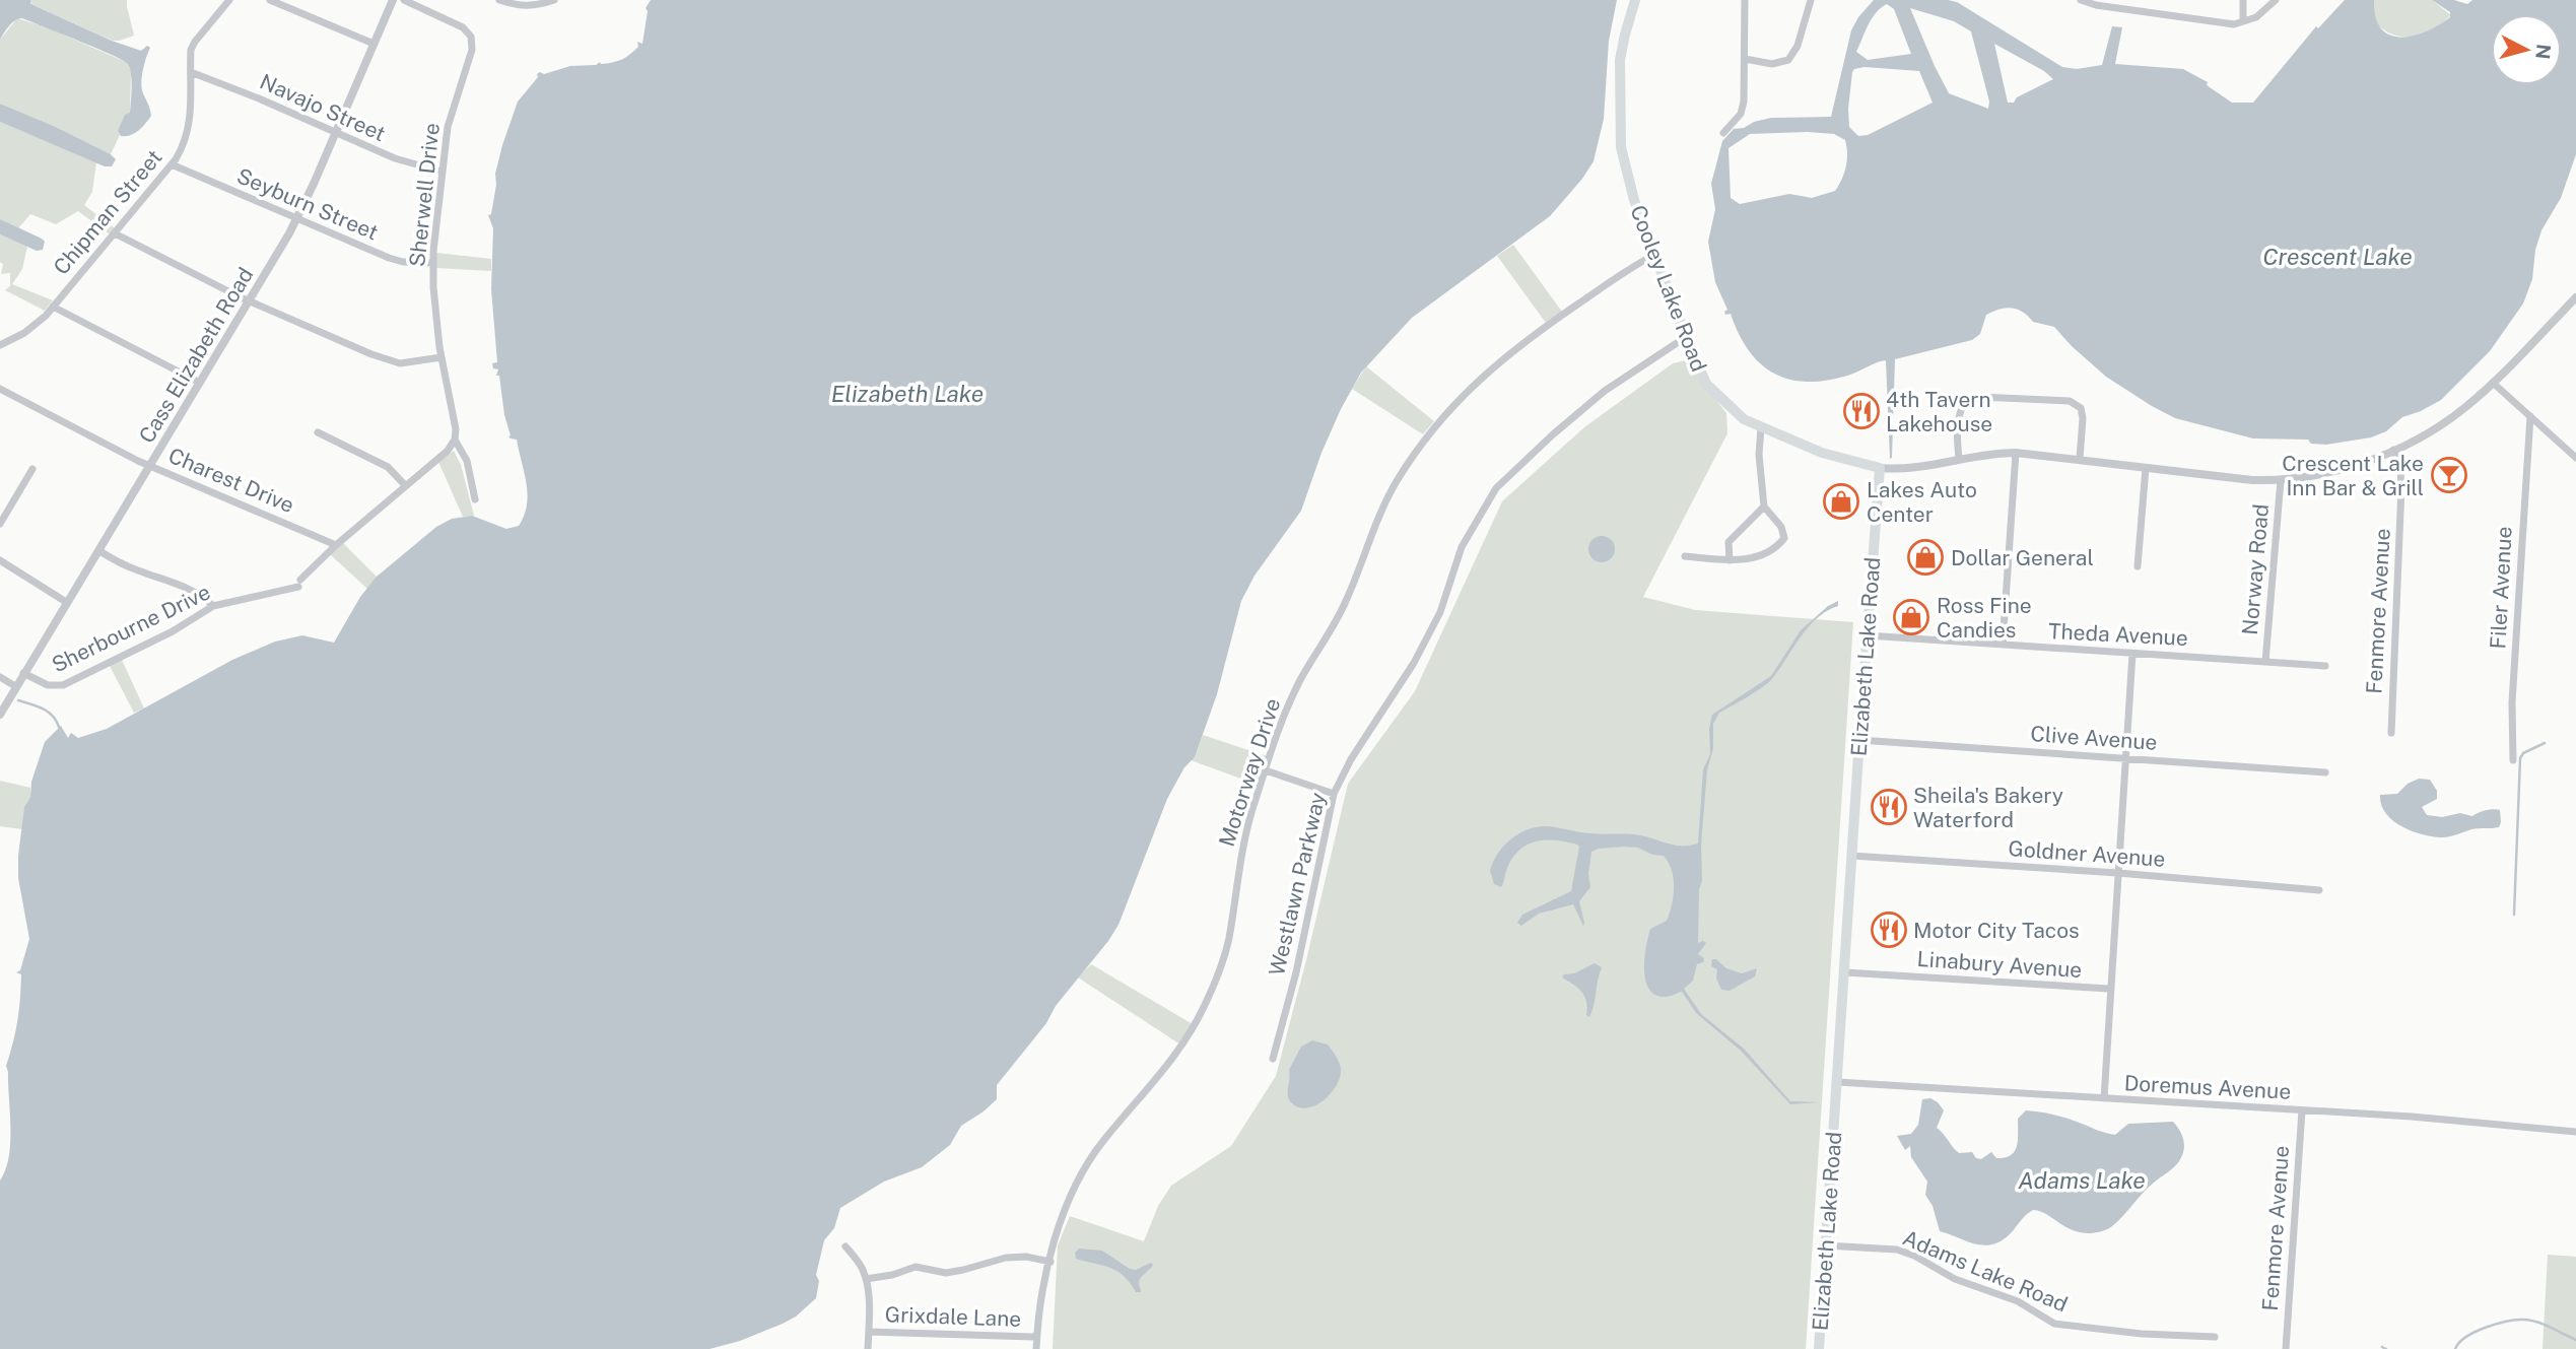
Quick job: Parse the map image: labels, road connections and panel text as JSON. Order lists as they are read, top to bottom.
{
  "streets": {
    "main road": ["Cooley Lake Road", "Elizabeth Lake Road"],
    "street": [
      "Navajo Street",
      "Sherwell Drive",
      "Seyburn Street",
      "Chipman Street",
      "Cass Elizabeth Road",
      "Charest Drive",
      "Norway Road",
      "Filer Avenue",
      "Fenmore Avenue",
      "Sherbourne Drive",
      "Theda Avenue",
      "Clive Avenue",
      "Motorway Drive",
      "Goldner Avenue",
      "Westlawn Parkway",
      "Linabury Avenue",
      "Doremus Avenue",
      "Adams Lake Road",
      "Grixdale Lane"
    ]
  },
  "crossings": [
    ["Navajo Street", "Sherwell Drive"],
    ["Navajo Street", "Chipman Street"],
    ["Navajo Street", "Cass Elizabeth Road"],
    ["Sherwell Drive", "Seyburn Street"],
    ["Seyburn Street", "Chipman Street"],
    ["Seyburn Street", "Cass Elizabeth Road"],
    ["Cooley Lake Road", "Elizabeth Lake Road"],
    ["Cooley Lake Road", "Motorway Drive"],
    ["Cooley Lake Road", "Westlawn Parkway"],
    ["Cass Elizabeth Road", "Charest Drive"],
    ["Cass Elizabeth Road", "Sherbourne Drive"],
    ["Charest Drive", "Sherbourne Drive"],
    ["Norway Road", "Theda Avenue"],
    ["Fenmore Avenue", "Doremus Avenue"],
    ["Theda Avenue", "Elizabeth Lake Road"],
    ["Elizabeth Lake Road", "Clive Avenue"],
    ["Elizabeth Lake Road", "Goldner Avenue"],
    ["Elizabeth Lake Road", "Linabury Avenue"],
    ["Elizabeth Lake Road", "Doremus Avenue"],
    ["Elizabeth Lake Road", "Adams Lake Road"],
    ["Motorway Drive", "Grixdale Lane"]
  ],
  "water": ["Crescent Lake", "Elizabeth Lake", "Adams Lake"],
  "places": {
    "restaurant": ["4th Tavern Lakehouse", "Sheila's Bakery Waterford", "Motor City Tacos"],
    "bar": ["Crescent Lake Inn Bar & Grill"],
    "shop": ["Lakes Auto Center", "Dollar General", "Ross Fine Candies"]
  },
  "north": "right"
}
